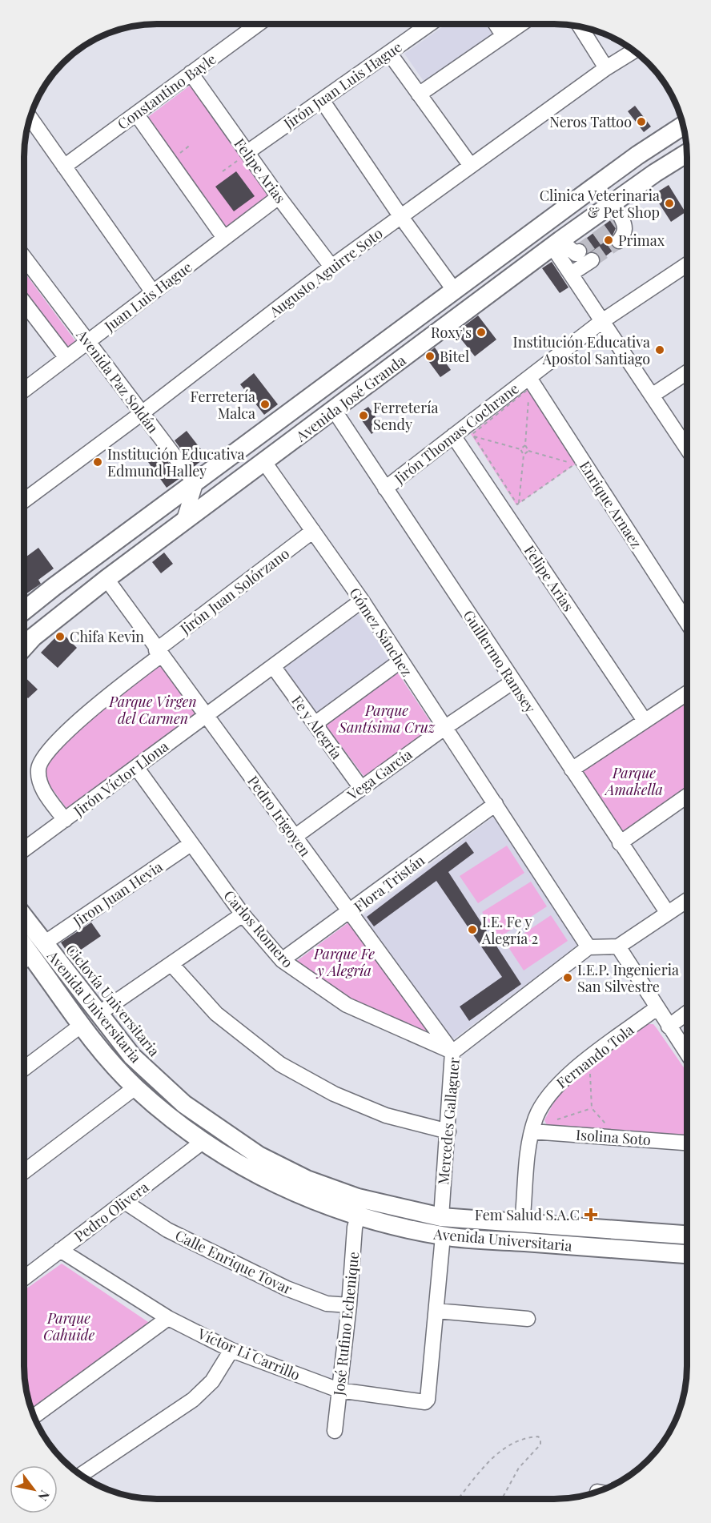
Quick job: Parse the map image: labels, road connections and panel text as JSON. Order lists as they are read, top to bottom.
{
  "streets": {
    "main road": ["Avenida José Granda", "Avenida Universitaria"],
    "street": [
      "Jirón Juan Luis Hague",
      "Constantino Bayle",
      "Felipe Arias",
      "Augusto Aguirre Soto",
      "Juan Luis Hague",
      "Avenida Paz Soldán",
      "Jirón Thomas Cochrane",
      "Enrique Arnaez",
      "Jirón Juan Solórzano",
      "Gómez Sánchez",
      "Guillermo Ramsey",
      "Fe y Alegría",
      "Vega García",
      "Jirón Víctor Llona",
      "Pedro Irigoyen",
      "Flora Tristán",
      "Jiron Juan Hevia",
      "Carlos Romero",
      "Fernando Tola",
      "Mercedes Gallaguer",
      "Isolina Soto",
      "Pedro Olivera",
      "Calle Enrique Tovar",
      "José Rufino Echenique",
      "Víctor Li Carrillo"
    ]
  },
  "crossings": [
    ["Jirón Juan Luis Hague", "Felipe Arias"],
    ["Constantino Bayle", "Felipe Arias"],
    ["Felipe Arias", "Augusto Aguirre Soto"],
    ["Felipe Arias", "Juan Luis Hague"],
    ["Felipe Arias", "Jirón Thomas Cochrane"],
    ["Augusto Aguirre Soto", "Avenida Paz Soldán"],
    ["Juan Luis Hague", "Avenida Paz Soldán"],
    ["Avenida Paz Soldán", "Avenida José Granda"],
    ["Avenida José Granda", "Gómez Sánchez"],
    ["Avenida José Granda", "Guillermo Ramsey"],
    ["Avenida José Granda", "Pedro Irigoyen"],
    ["Jirón Thomas Cochrane", "Enrique Arnaez"],
    ["Jirón Thomas Cochrane", "Guillermo Ramsey"],
    ["Jirón Juan Solórzano", "Gómez Sánchez"],
    ["Jirón Juan Solórzano", "Jirón Víctor Llona"],
    ["Jirón Juan Solórzano", "Pedro Irigoyen"],
    ["Gómez Sánchez", "Vega García"],
    ["Gómez Sánchez", "Jirón Víctor Llona"],
    ["Gómez Sánchez", "Flora Tristán"],
    ["Gómez Sánchez", "Mercedes Gallaguer"],
    ["Guillermo Ramsey", "Vega García"],
    ["Fe y Alegría", "Vega García"],
    ["Fe y Alegría", "Jirón Víctor Llona"],
    ["Vega García", "Pedro Irigoyen"],
    ["Jirón Víctor Llona", "Pedro Irigoyen"],
    ["Jirón Víctor Llona", "Carlos Romero"],
    ["Pedro Irigoyen", "Flora Tristán"],
    ["Pedro Irigoyen", "Carlos Romero"],
    ["Pedro Irigoyen", "Mercedes Gallaguer"],
    ["Flora Tristán", "Carlos Romero"],
    ["Jiron Juan Hevia", "Carlos Romero"],
    ["Jiron Juan Hevia", "Avenida Universitaria"],
    ["Carlos Romero", "Mercedes Gallaguer"],
    ["Avenida Universitaria", "Fernando Tola"],
    ["Avenida Universitaria", "Mercedes Gallaguer"],
    ["Avenida Universitaria", "Pedro Olivera"],
    ["Avenida Universitaria", "José Rufino Echenique"],
    ["Fernando Tola", "Isolina Soto"],
    ["Pedro Olivera", "Calle Enrique Tovar"],
    ["Pedro Olivera", "Víctor Li Carrillo"],
    ["Calle Enrique Tovar", "José Rufino Echenique"],
    ["José Rufino Echenique", "Víctor Li Carrillo"]
  ],
  "parks": [
    "Parque Virgen del Carmen",
    "Parque Santísima Cruz",
    "Parque Amakella",
    "Parque Fe y Alegría",
    "Parque Cahuide"
  ],
  "places": {
    "other": [
      "Neros Tattoo",
      "Clinica Veterinaria & Pet Shop",
      "Primax",
      "Roxy's",
      "Institución Educativa Apostol Santiago",
      "Bitel",
      "Ferretería Malca",
      "Ferretería Sendy",
      "Institución Educativa Edmund Halley",
      "Chifa Kevin",
      "I.E. Fe y Alegría 2",
      "I.E.P. Ingenieria San Silvestre"
    ],
    "health": ["Fem Salud S.A.C"]
  },
  "north": "bottom right"
}
